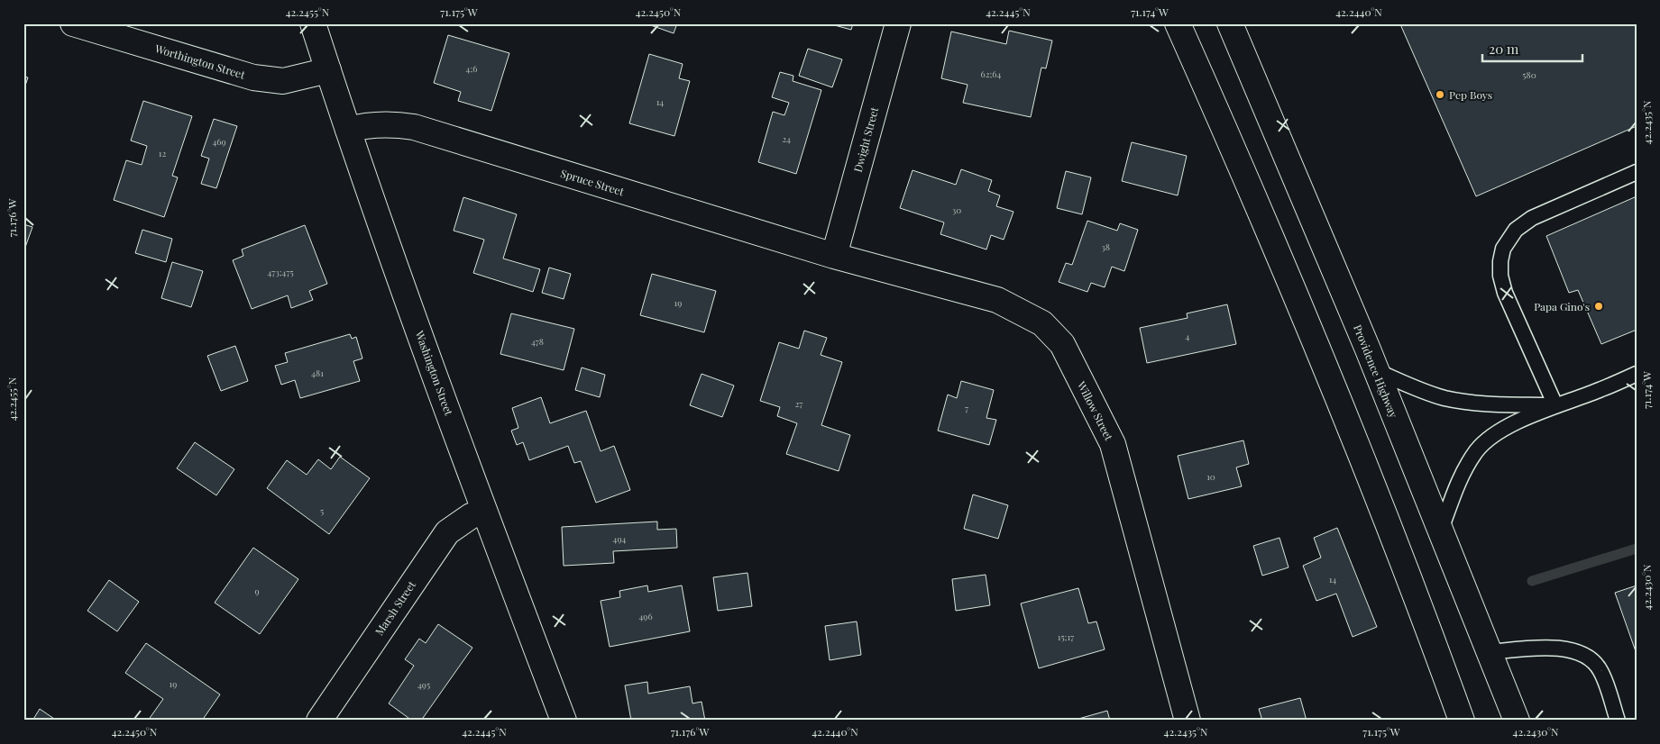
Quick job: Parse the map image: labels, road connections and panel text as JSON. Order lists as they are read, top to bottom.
{
  "streets": {
    "main road": [
      "Worthington Street",
      "Dwight Street",
      "Spruce Street",
      "Providence Highway",
      "Washington Street",
      "Willow Street",
      "Marsh Street"
    ]
  },
  "crossings": [
    ["Worthington Street", "Washington Street"],
    ["Dwight Street", "Spruce Street"],
    ["Dwight Street", "Willow Street"],
    ["Spruce Street", "Washington Street"],
    ["Spruce Street", "Willow Street"],
    ["Washington Street", "Marsh Street"]
  ],
  "places": ["Pep Boys", "Papa Gino's"],
  "house_numbers": [
    "4;6",
    "62;64",
    "580",
    "14",
    "24",
    "469",
    "12",
    "30",
    "38",
    "473;475",
    "19",
    "4",
    "478",
    "481",
    "27",
    "7",
    "10",
    "5",
    "494",
    "14",
    "9",
    "496",
    "15;17",
    "19",
    "495"
  ],
  "scale_bar": "20 m",
  "coordinates": [
    "42.2455°N",
    "71.175°W",
    "42.2450°N",
    "42.2445°N",
    "71.174°W",
    "42.2440°N",
    "42.2435°N",
    "71.176°W",
    "42.2430°N"
  ]
}
